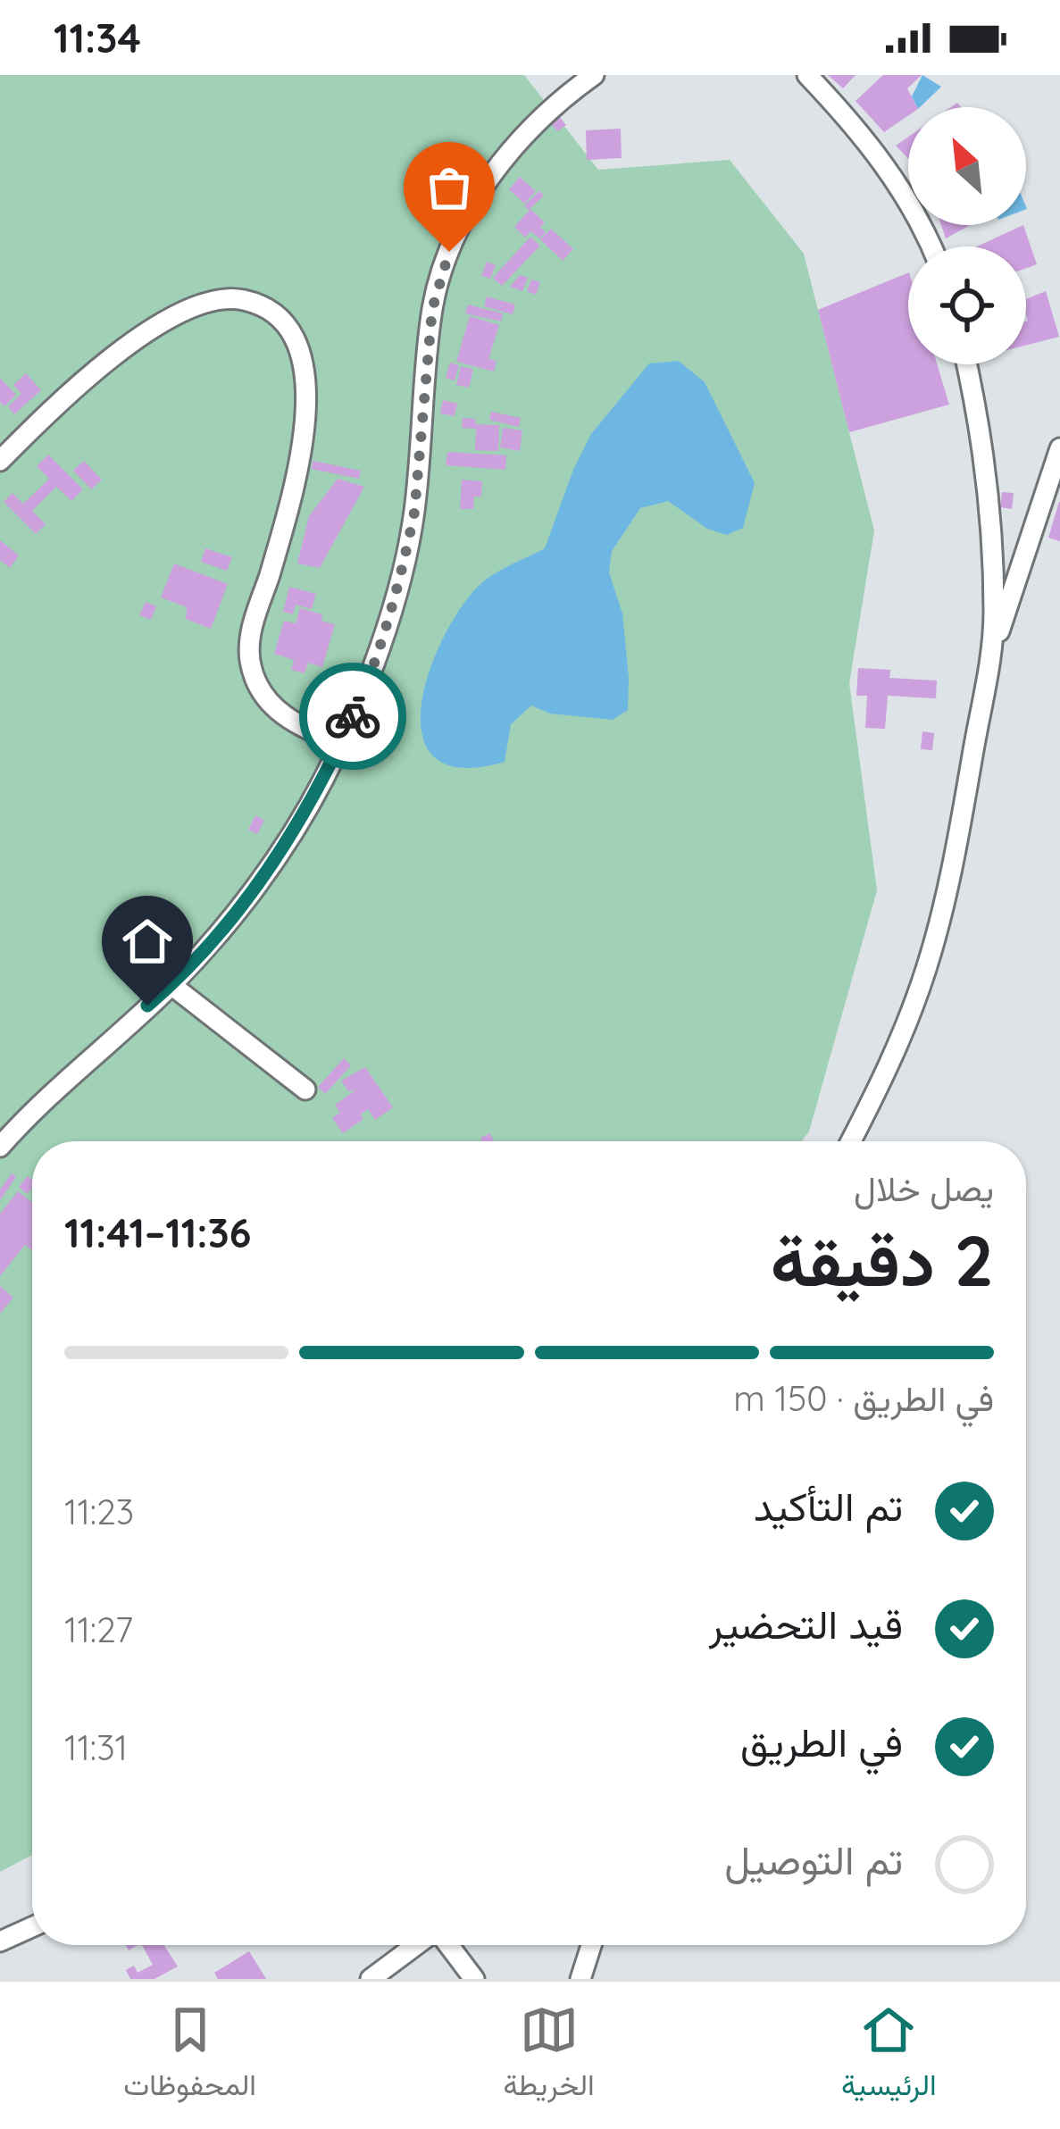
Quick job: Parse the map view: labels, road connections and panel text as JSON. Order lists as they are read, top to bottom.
{
  "north": "top left",
  "page": {
    "status": "11:34",
    "heading": ["2 دقيقة", "يصل خلال", "11:36–11:41"],
    "bar": "في الطريق · 150 m",
    "list": [
      ["تم التأكيد", "11:23"],
      ["قيد التحضير", "11:27"],
      ["في الطريق", "11:31"],
      "تم التوصيل"
    ],
    "tabs": ["الرئيسية", "الخريطة", "المحفوظات"]
  }
}
